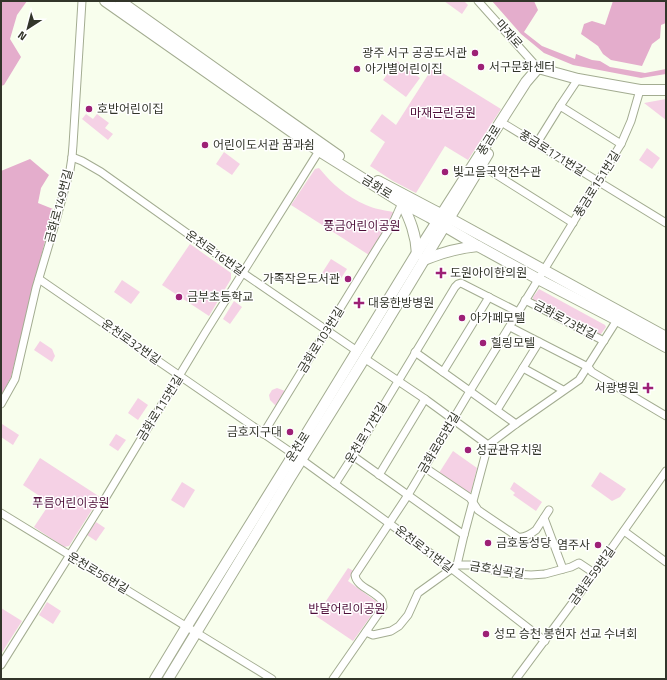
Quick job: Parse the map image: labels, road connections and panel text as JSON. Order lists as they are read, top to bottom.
{
  "streets": {
    "main road": ["풍금로", "금화로", "운천로"],
    "street": [
      "마재로",
      "풍금로171번길",
      "풍금로151번길",
      "금화로149번길",
      "운천로16번길",
      "금화로73번길",
      "금화로103번길",
      "운천로32번길",
      "금화로115번길",
      "운천로17번길",
      "금화로85번길",
      "운천로31번길",
      "금호심곡길",
      "운천로56번길",
      "금화로59번길"
    ]
  },
  "crossings": [
    ["마재로", "풍금로"],
    ["풍금로", "풍금로171번길"],
    ["풍금로", "풍금로151번길"],
    ["풍금로", "금화로"],
    ["풍금로", "운천로"],
    ["풍금로171번길", "풍금로151번길"],
    ["풍금로151번길", "금화로"],
    ["풍금로151번길", "금화로85번길"],
    ["금화로", "금화로73번길"],
    ["금화로", "금화로103번길"],
    ["금화로", "금화로115번길"],
    ["금화로", "금화로85번길"],
    ["금화로", "운천로"],
    ["금화로149번길", "운천로16번길"],
    ["금화로149번길", "운천로32번길"],
    ["운천로16번길", "금화로103번길"],
    ["운천로16번길", "금화로115번길"],
    ["운천로16번길", "운천로"],
    ["금화로73번길", "금화로85번길"],
    ["금화로103번길", "운천로32번길"],
    ["운천로32번길", "금화로115번길"],
    ["운천로32번길", "운천로"],
    ["운천로32번길", "운천로31번길"],
    ["금화로115번길", "운천로56번길"],
    ["운천로17번길", "운천로31번길"],
    ["금화로85번길", "운천로31번길"],
    ["금화로85번길", "금호심곡길"],
    ["운천로", "운천로31번길"],
    ["운천로", "운천로56번길"],
    ["운천로31번길", "금호심곡길"],
    ["운천로31번길", "금화로59번길"],
    ["금호심곡길", "금화로59번길"]
  ],
  "parks": [
    "마재근린공원",
    "풍금어린이공원",
    "푸름어린이공원",
    "반달어린이공원"
  ],
  "places": {
    "other": [
      "광주 서구 공공도서관",
      "서구문화센터",
      "아가별어린이집",
      "호반어린이집",
      "어린이도서관 꿈과쉼",
      "빛고을국악전수관",
      "가족작은도서관",
      "금부초등학교",
      "아가페모텔",
      "힐링모텔",
      "금호지구대",
      "성균관유치원",
      "금호동성당",
      "염주사",
      "성모 승천 봉헌자 선교 수녀회"
    ],
    "health": ["도원아이한의원", "대웅한방병원", "서광병원"]
  },
  "north": "bottom left"
}
